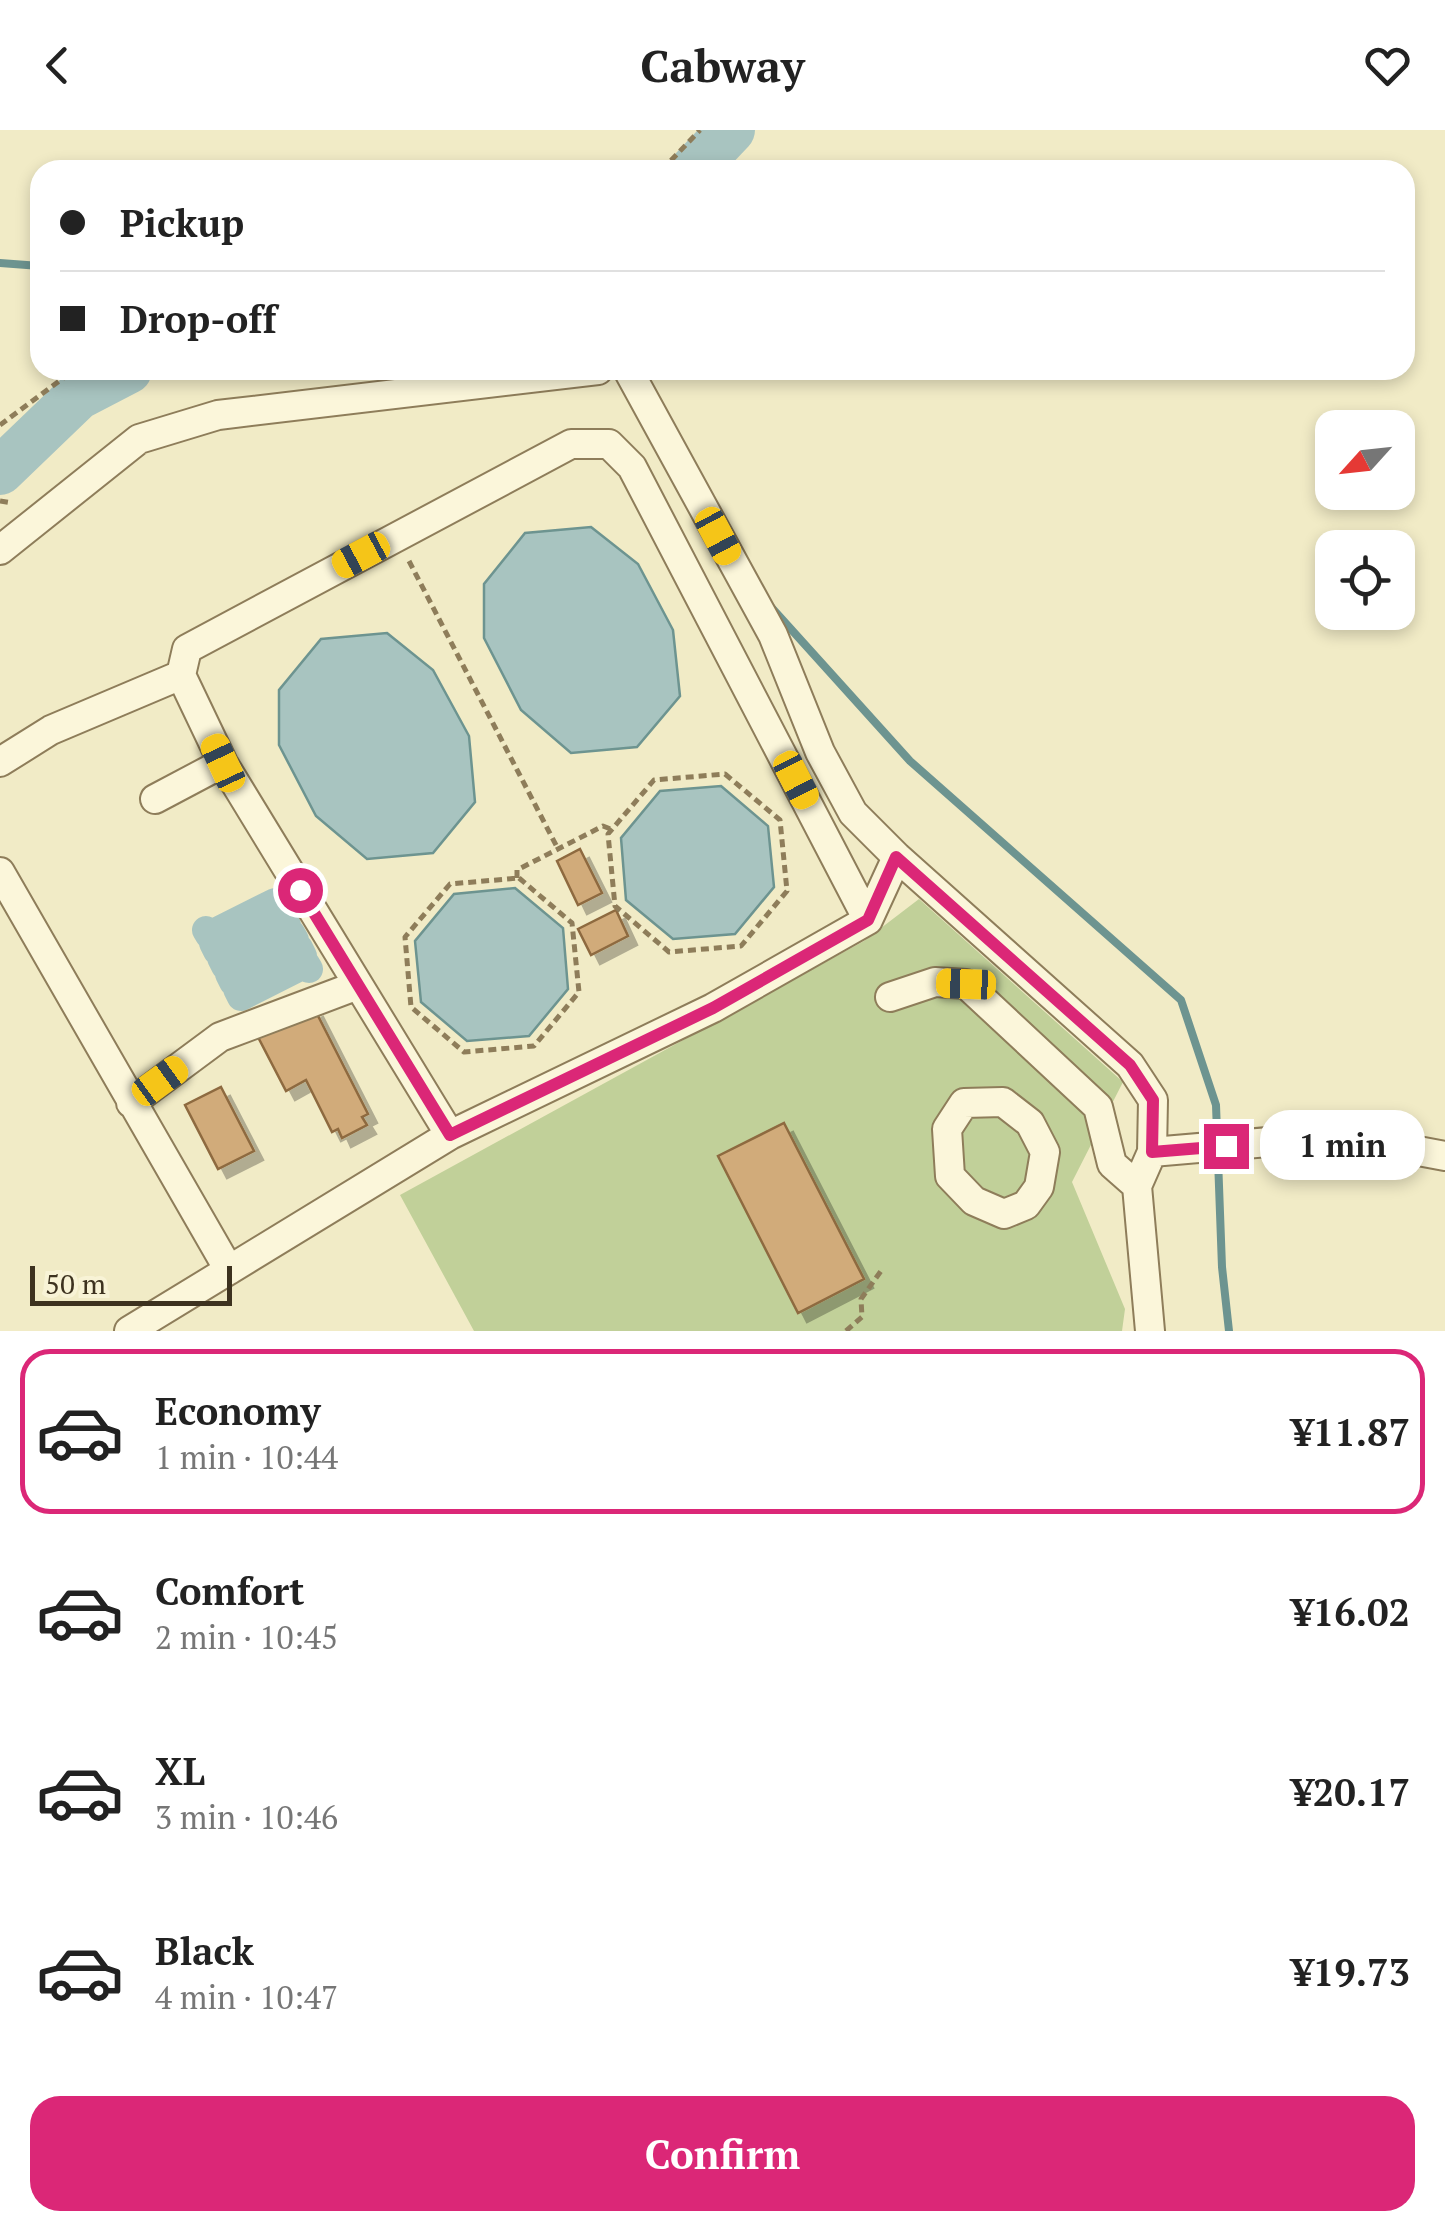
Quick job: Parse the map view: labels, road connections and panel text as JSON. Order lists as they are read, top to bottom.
{
  "scale_bar": "50 m",
  "north": "bottom left",
  "page": {
    "header": "Cabway",
    "banner": ["Pickup", "Drop-off"],
    "bubble": "1 min",
    "scale": "50 m",
    "list": [
      {
        "name": "Economy",
        "note": "1 min · 10:44",
        "value": "¥11.87"
      },
      {
        "name": "Comfort",
        "note": "2 min · 10:45",
        "value": "¥16.02"
      },
      {
        "name": "XL",
        "note": "3 min · 10:46",
        "value": "¥20.17"
      },
      {
        "name": "Black",
        "note": "4 min · 10:47",
        "value": "¥19.73"
      }
    ],
    "buttons": "Confirm"
  }
}
